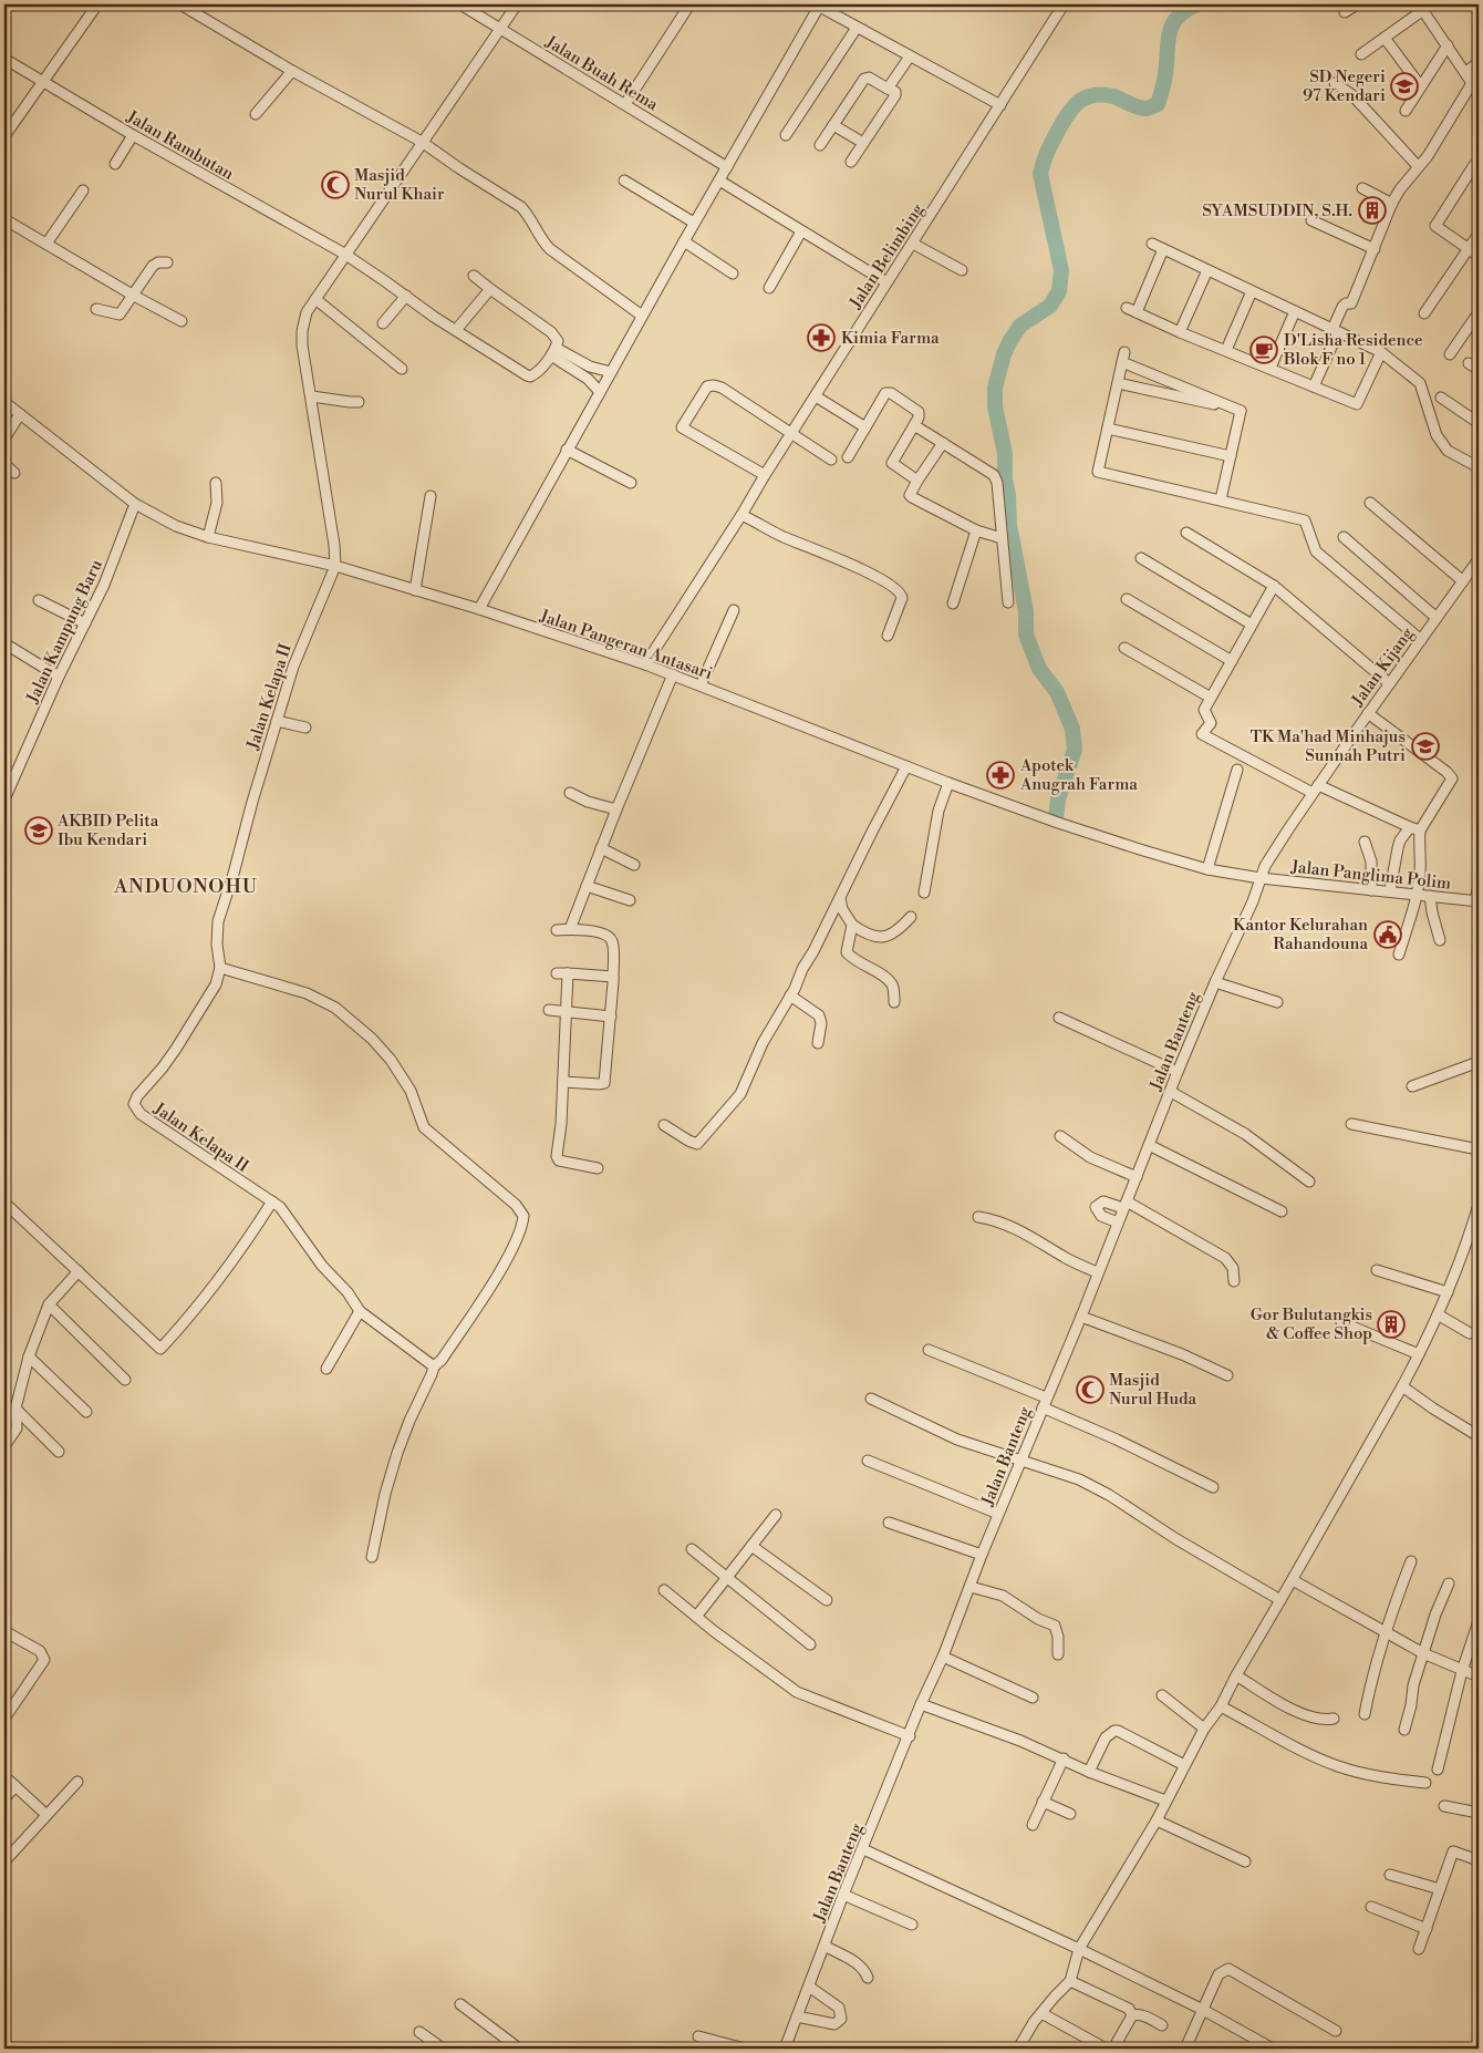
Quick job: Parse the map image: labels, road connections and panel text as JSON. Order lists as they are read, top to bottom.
{
  "streets": {
    "street": [
      "Jalan Buah Rema",
      "Jalan Rambutan",
      "Jalan Belimbing",
      "Jalan Kampung Baru",
      "Jalan Pangeran Antasari",
      "Jalan Kijang",
      "Jalan Kelapa II",
      "Jalan Panglima Polim",
      "Jalan Banteng"
    ]
  },
  "crossings": [
    ["Jalan Belimbing", "Jalan Pangeran Antasari"],
    ["Jalan Kampung Baru", "Jalan Pangeran Antasari"],
    ["Jalan Pangeran Antasari", "Jalan Kijang"],
    ["Jalan Pangeran Antasari", "Jalan Kelapa II"],
    ["Jalan Pangeran Antasari", "Jalan Panglima Polim"],
    ["Jalan Pangeran Antasari", "Jalan Banteng"],
    ["Jalan Kijang", "Jalan Panglima Polim"],
    ["Jalan Kijang", "Jalan Banteng"],
    ["Jalan Panglima Polim", "Jalan Banteng"]
  ],
  "districts": ["ANDUONOHU"],
  "places": {
    "school or university": ["SD Negeri 97 Kendari", "TK Ma'had Minhajus Sunnah Putri", "AKBID Pelita Ibu Kendari"],
    "mosque": ["Masjid Nurul Khair", "Masjid Nurul Huda"],
    "building": ["SYAMSUDDIN, S.H.", "Gor Bulutangkis & Coffee Shop"],
    "pharmacy": ["Kimia Farma", "Apotek Anugrah Farma"],
    "cafe": ["D'Lisha Residence Blok F no 1"],
    "public building": ["Kantor Kelurahan Rahandouna"]
  }
}
